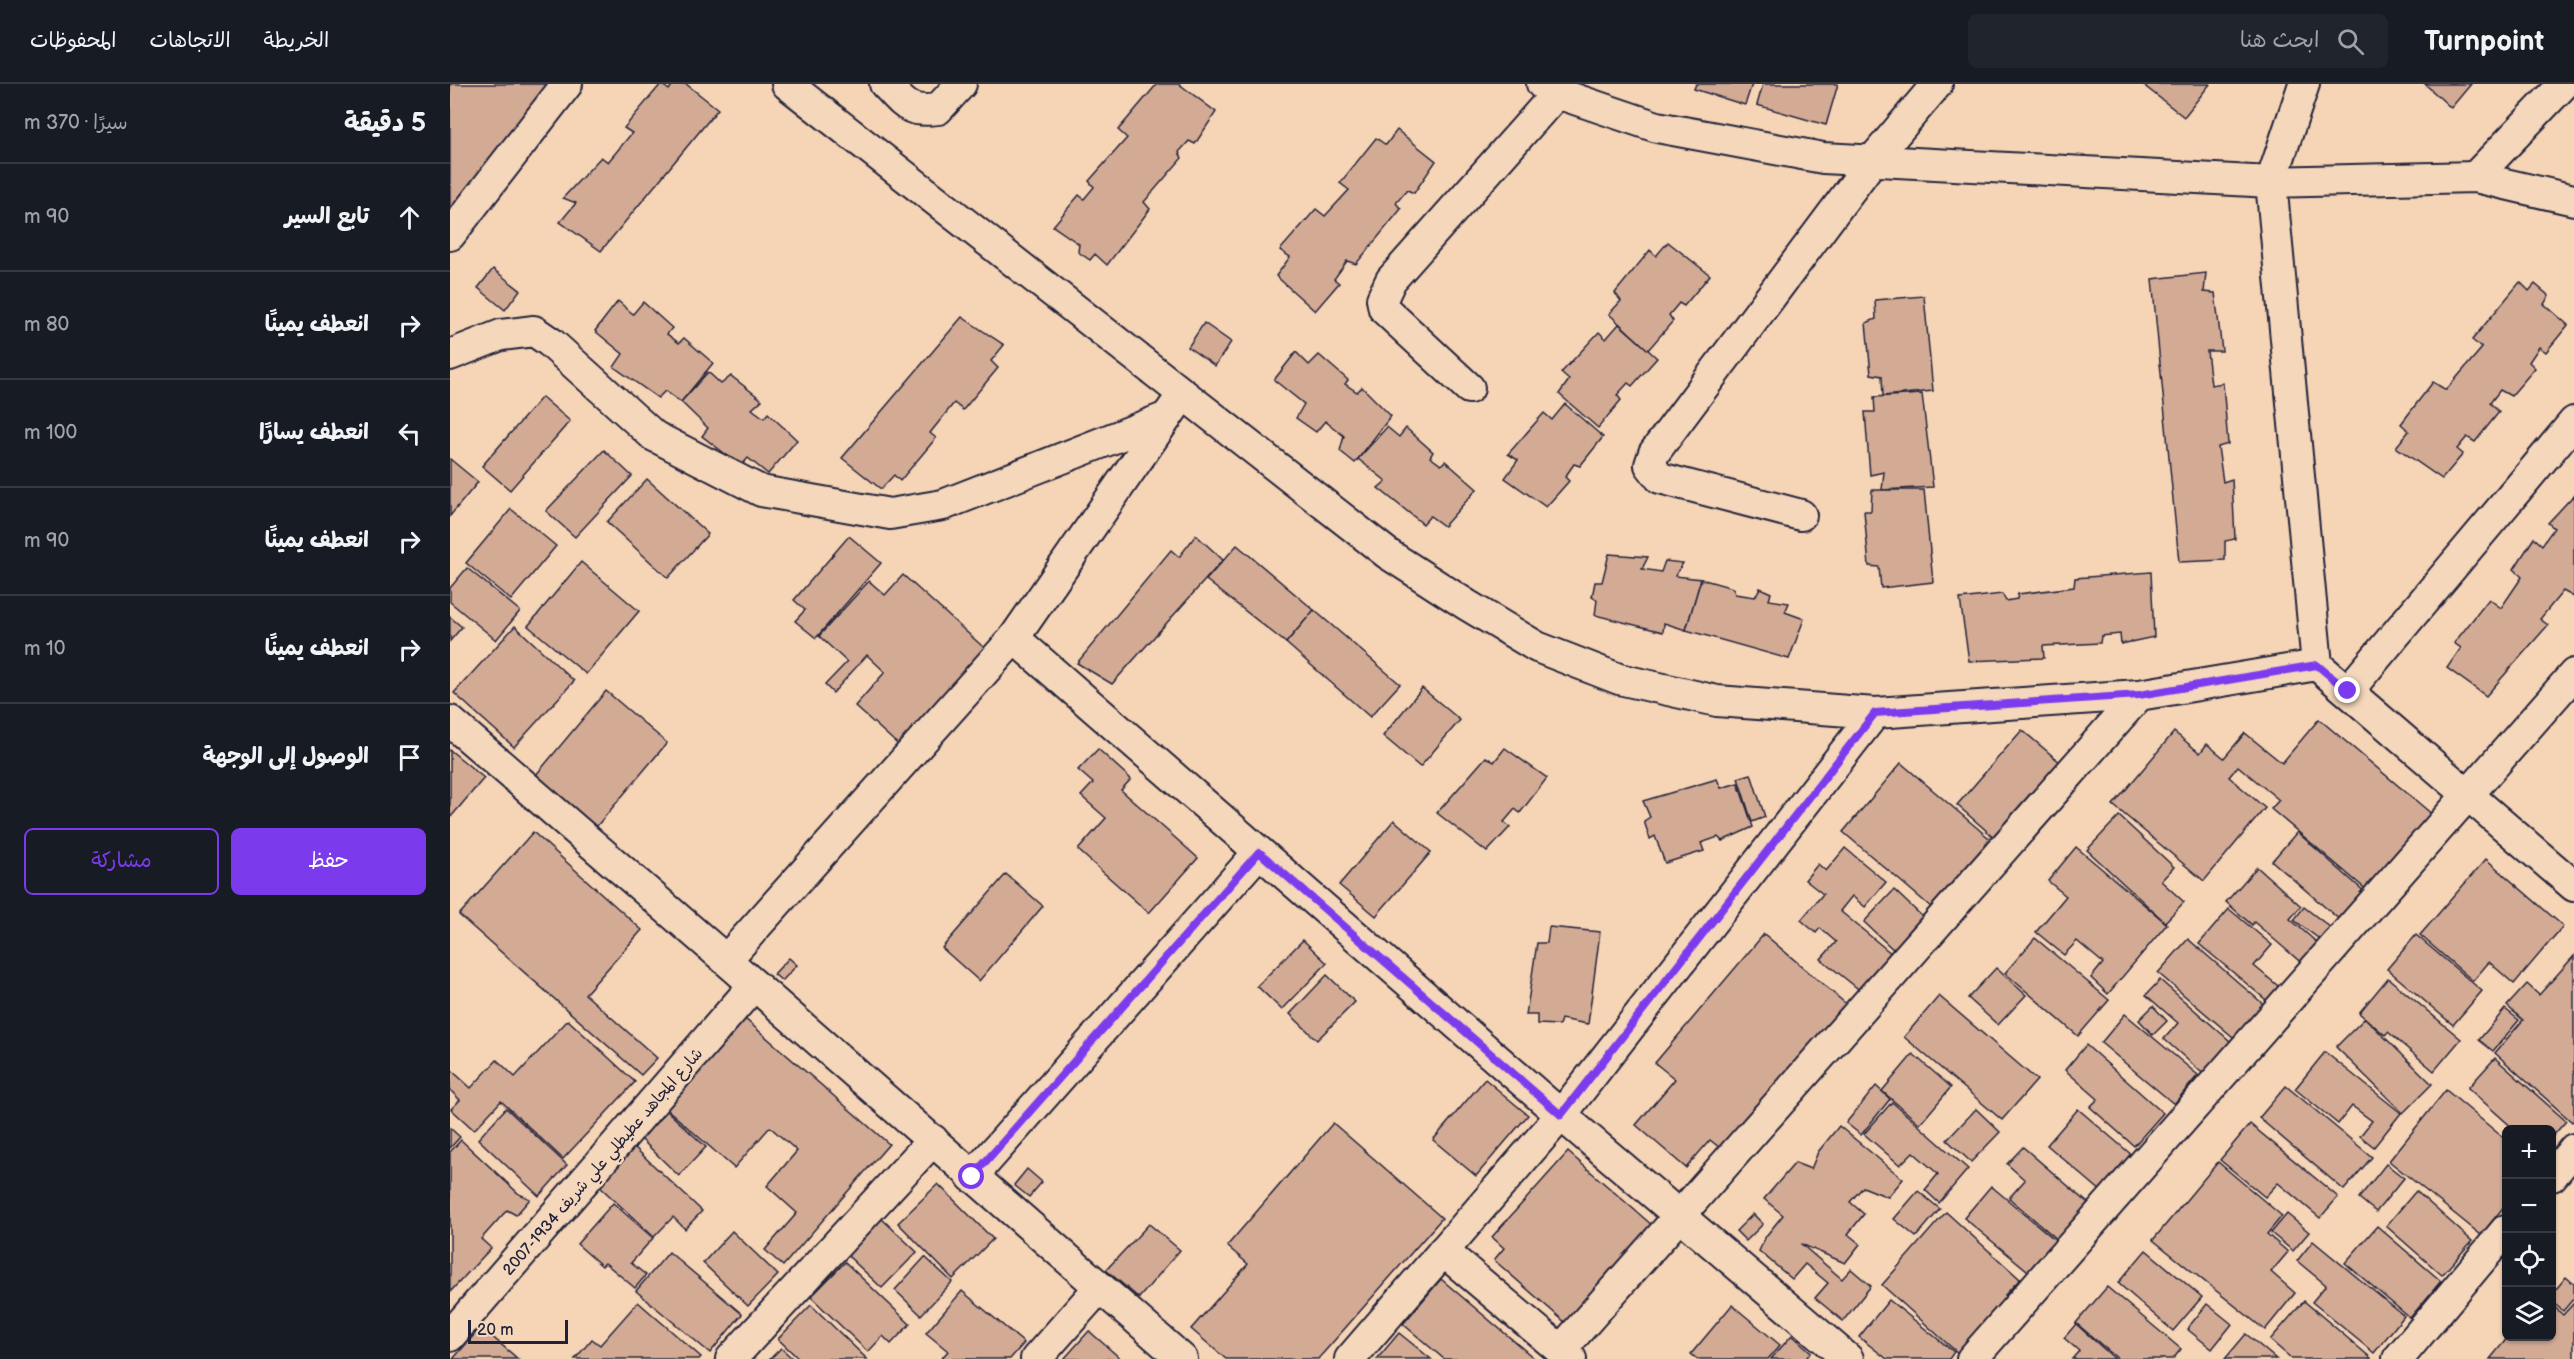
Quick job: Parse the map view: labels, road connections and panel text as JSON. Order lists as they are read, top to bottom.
{
  "streets": {
    "street": ["شارع المجاهد عطيطلي علي شريف 1934-2007"]
  },
  "scale_bar": "20 m",
  "page": {
    "header": "Turnpoint",
    "search": "ابحث هنا",
    "nav": ["الخريطة", "الاتجاهات", "المحفوظات"],
    "heading": ["5 دقيقة", "سيرًا · 370 m"],
    "list": [
      ["تابع السير", "90 m"],
      ["انعطف يمينًا", "80 m"],
      ["انعطف يسارًا", "100 m"],
      ["انعطف يمينًا", "90 m"],
      ["انعطف يمينًا", "10 m"],
      "الوصول إلى الوجهة"
    ],
    "buttons": ["حفظ", "مشاركة"],
    "map_buttons": ["+", "−"],
    "scale": "20 m"
  }
}
